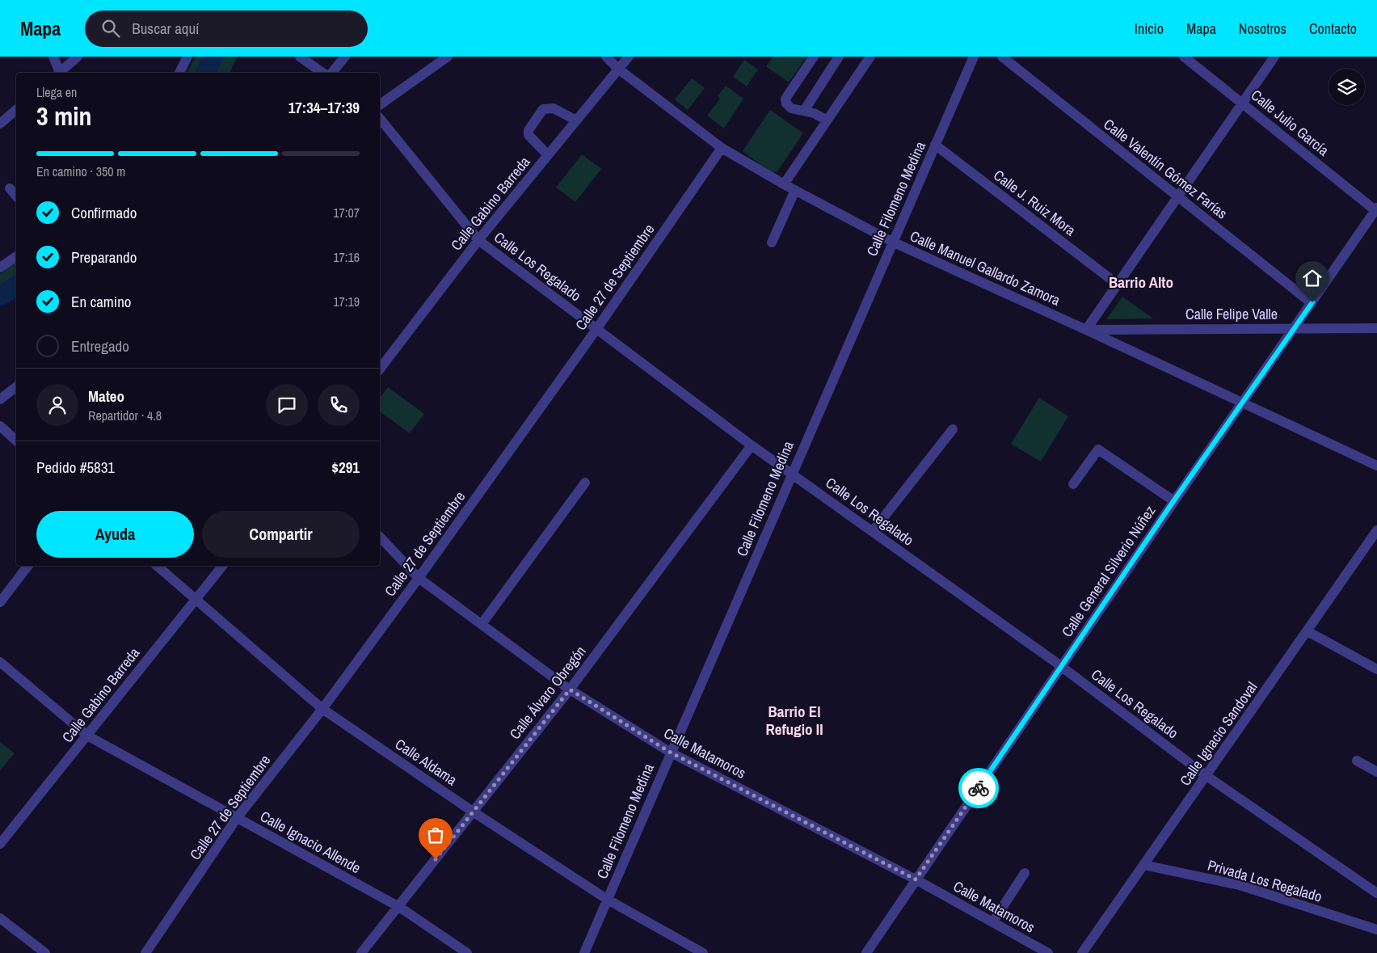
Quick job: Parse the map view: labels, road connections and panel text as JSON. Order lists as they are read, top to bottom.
{
  "streets": {
    "street": [
      "Calle Julio García",
      "Calle Valentín Gómez Farías",
      "Calle Filomeno Medina",
      "Calle J. Ruiz Mora",
      "Calle Gabino Barreda",
      "Calle Los Regalado",
      "Calle Manuel Gallardo Zamora",
      "Calle 27 de Septiembre",
      "Calle Felipe Valle",
      "Calle General Silverio Núñez",
      "Calle Álvaro Obregón",
      "Calle Ignacio Sandoval",
      "Calle Matamoros",
      "Calle Aldama",
      "Calle Ignacio Allende",
      "Privada Los Regalado"
    ]
  },
  "crossings": [
    ["Calle Julio García", "Calle General Silverio Núñez"],
    ["Calle Valentín Gómez Farías", "Calle General Silverio Núñez"],
    ["Calle Filomeno Medina", "Calle J. Ruiz Mora"],
    ["Calle Filomeno Medina", "Calle Los Regalado"],
    ["Calle Filomeno Medina", "Calle Manuel Gallardo Zamora"],
    ["Calle Filomeno Medina", "Calle Matamoros"],
    ["Calle Filomeno Medina", "Calle Aldama"],
    ["Calle Gabino Barreda", "Calle Los Regalado"],
    ["Calle Gabino Barreda", "Calle Manuel Gallardo Zamora"],
    ["Calle Gabino Barreda", "Calle Aldama"],
    ["Calle Gabino Barreda", "Calle Ignacio Allende"],
    ["Calle Los Regalado", "Calle 27 de Septiembre"],
    ["Calle Los Regalado", "Calle General Silverio Núñez"],
    ["Calle Los Regalado", "Calle Álvaro Obregón"],
    ["Calle Los Regalado", "Calle Ignacio Sandoval"],
    ["Calle Manuel Gallardo Zamora", "Calle 27 de Septiembre"],
    ["Calle Manuel Gallardo Zamora", "Calle Felipe Valle"],
    ["Calle Manuel Gallardo Zamora", "Calle General Silverio Núñez"],
    ["Calle 27 de Septiembre", "Calle Matamoros"],
    ["Calle 27 de Septiembre", "Calle Aldama"],
    ["Calle 27 de Septiembre", "Calle Ignacio Allende"],
    ["Calle Felipe Valle", "Calle General Silverio Núñez"],
    ["Calle General Silverio Núñez", "Calle Matamoros"],
    ["Calle Álvaro Obregón", "Calle Matamoros"],
    ["Calle Álvaro Obregón", "Calle Aldama"],
    ["Calle Álvaro Obregón", "Calle Ignacio Allende"],
    ["Calle Ignacio Sandoval", "Privada Los Regalado"]
  ],
  "districts": ["Barrio Alto", "Barrio El Refugio II"],
  "page": {
    "header": "Mapa",
    "search": "Buscar aquí",
    "nav": [
      "Inicio",
      "Mapa",
      "Nosotros",
      "Contacto"
    ],
    "heading": ["3 min", "Llega en", "17:34–17:39"],
    "panel": [
      "Mateo",
      "Repartidor · 4.8",
      "Pedido #5831",
      "$291"
    ],
    "bar": "En camino · 350 m",
    "list": [
      ["Confirmado", "17:07"],
      ["Preparando", "17:16"],
      ["En camino", "17:19"],
      "Entregado"
    ],
    "buttons": ["Ayuda", "Compartir"]
  }
}
